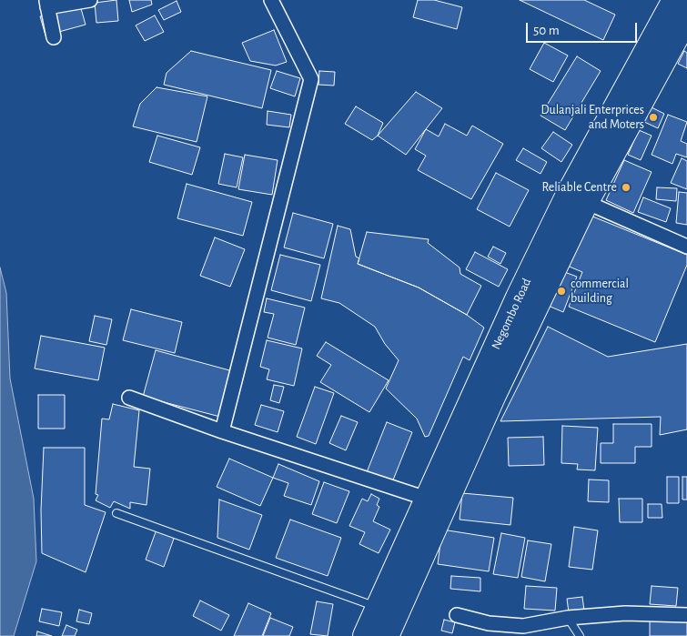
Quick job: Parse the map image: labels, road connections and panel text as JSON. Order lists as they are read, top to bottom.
{
  "streets": {
    "highway": ["Negombo Road"]
  },
  "places": ["Dulanjali Enterprices and Moters", "Reliable Centre", "commercial building"],
  "scale_bar": "50 m"
}
